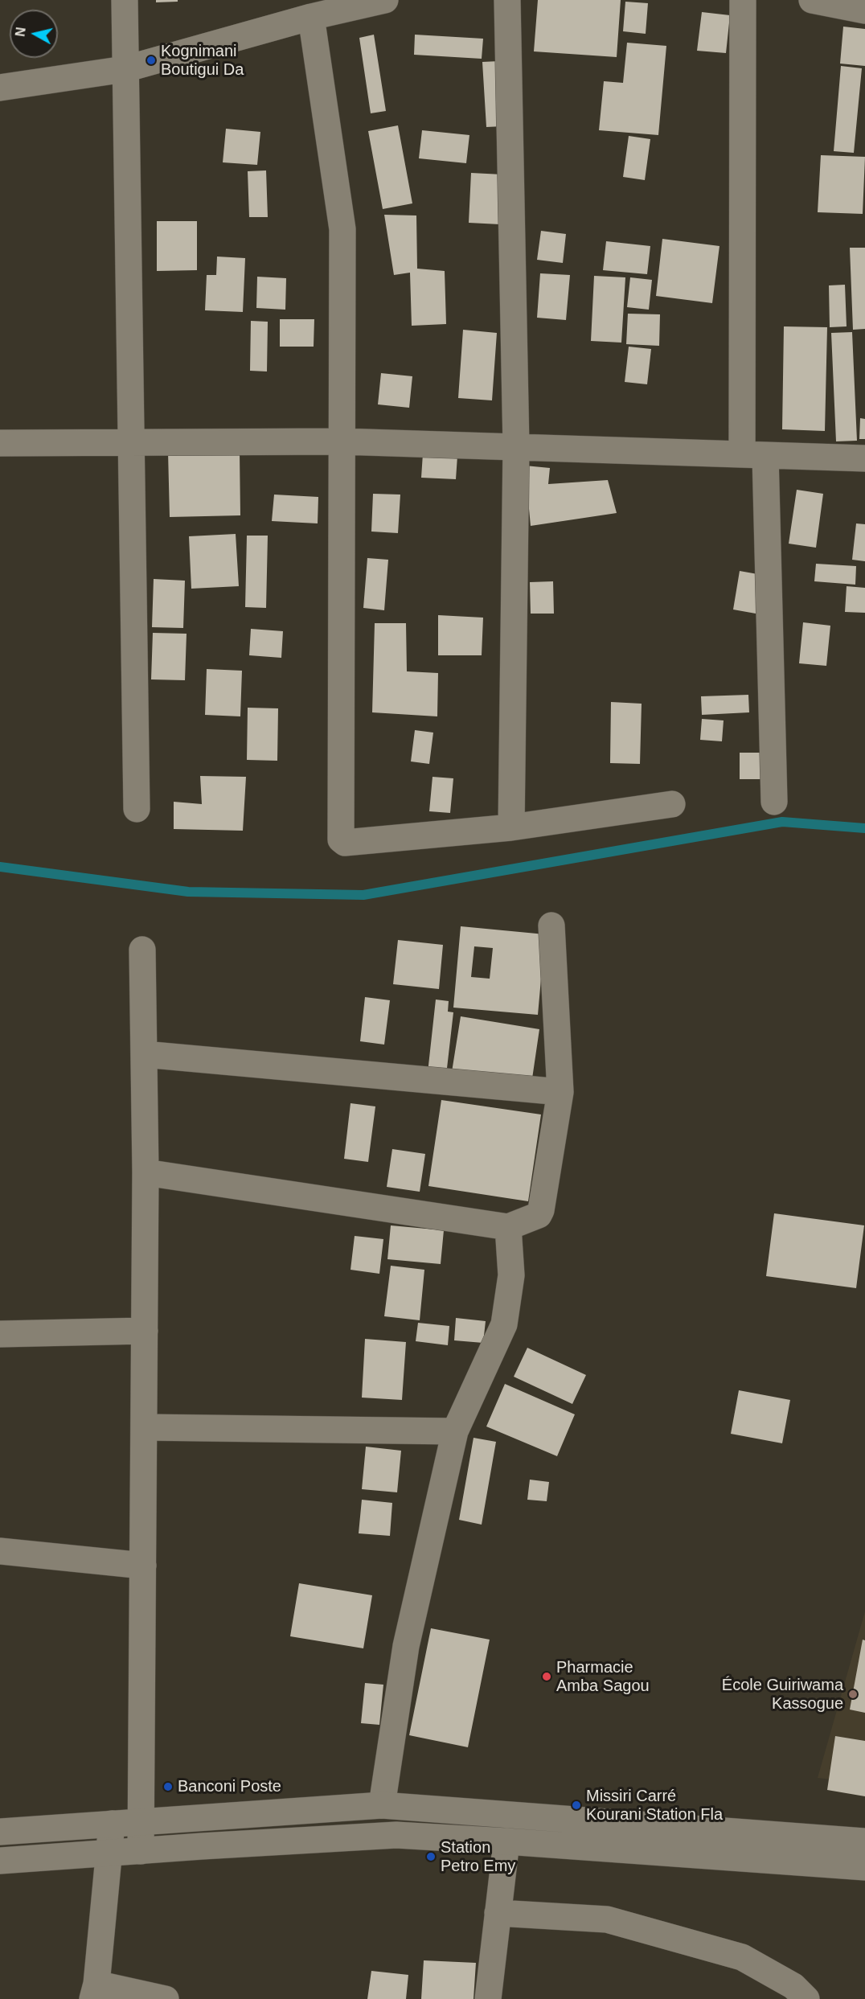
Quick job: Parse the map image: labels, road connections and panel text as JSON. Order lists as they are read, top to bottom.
{
  "places": [
    "Kognimani Boutigui Da",
    "Pharmacie Amba Sagou",
    "École Guiriwama Kassogue",
    "Banconi Poste",
    "Missiri Carré Kourani Station Fla",
    "Station Petro Emy"
  ],
  "north": "left"
}
